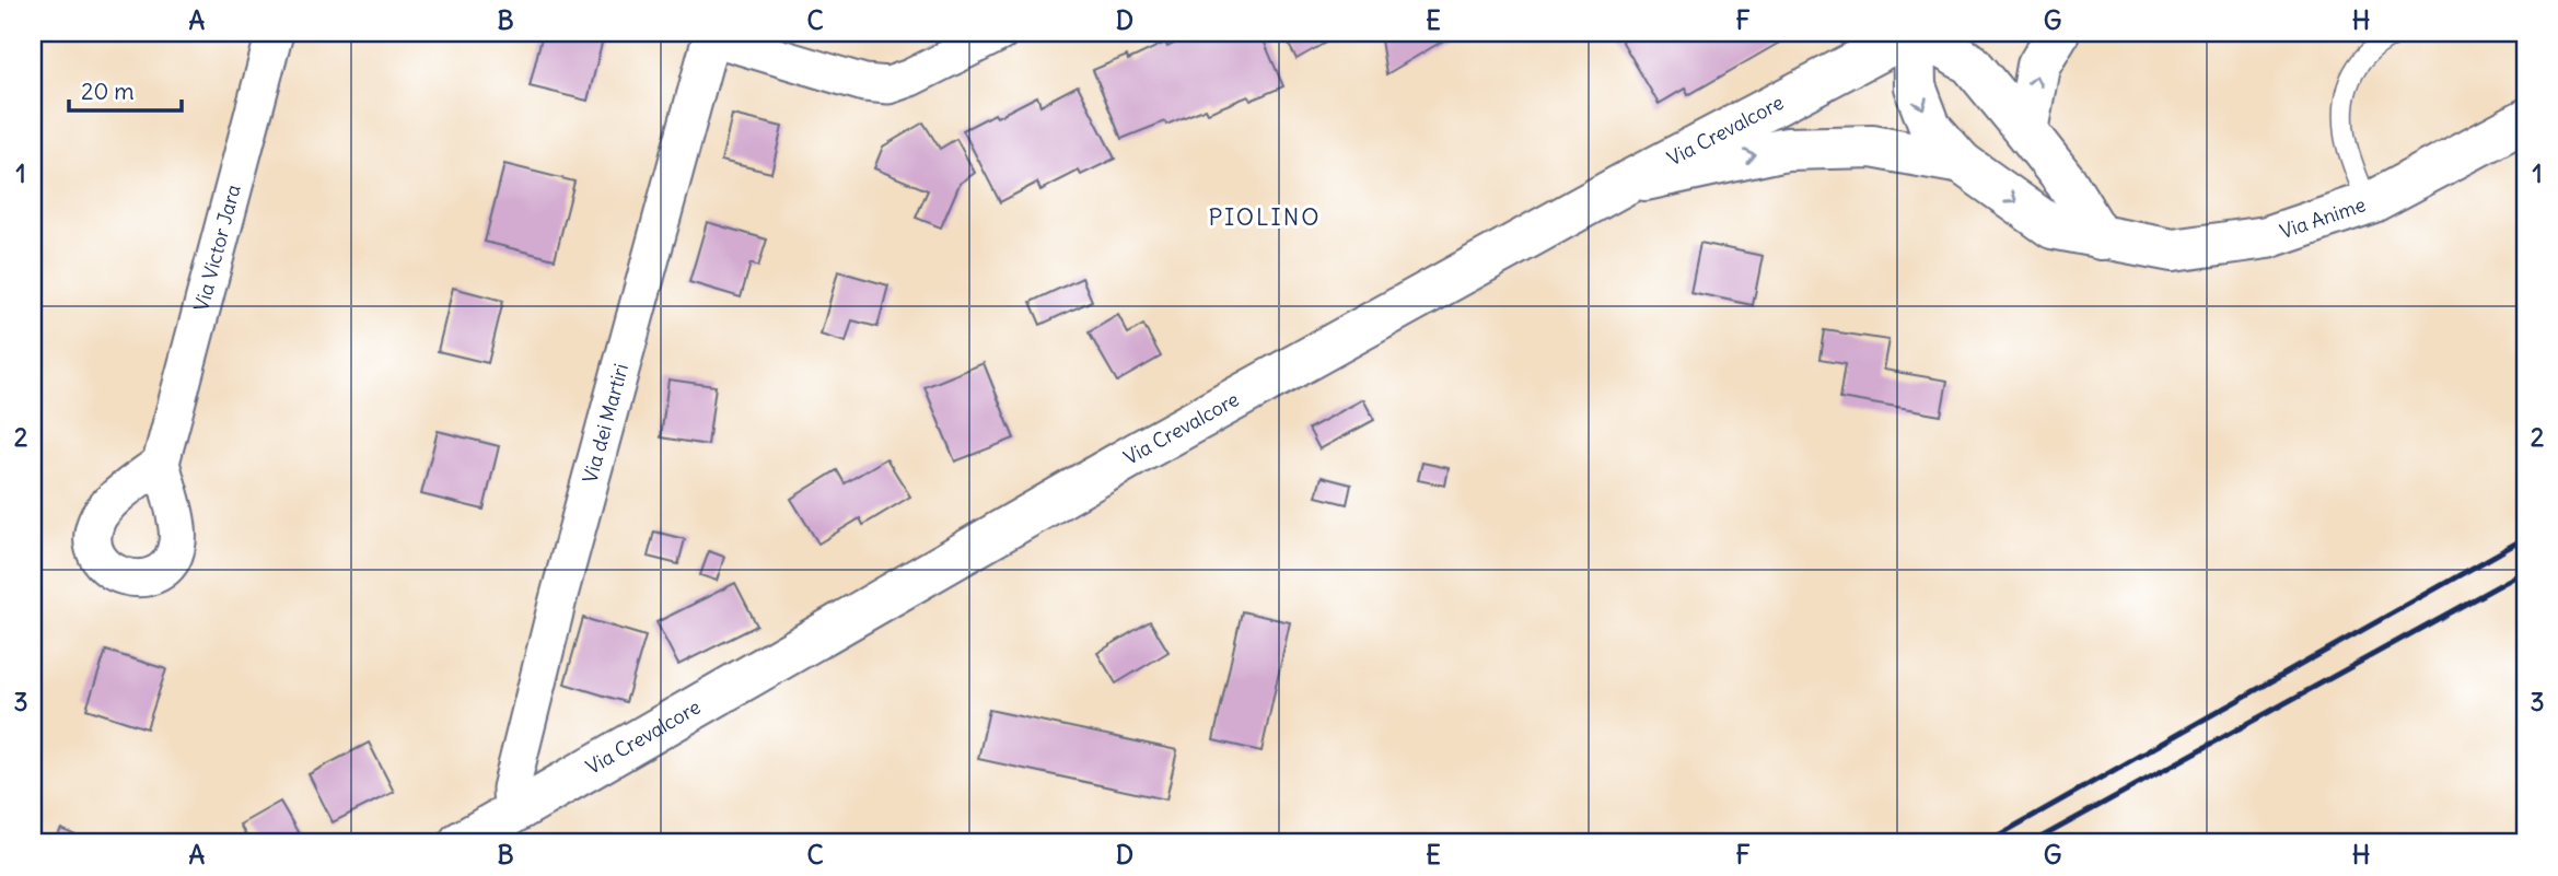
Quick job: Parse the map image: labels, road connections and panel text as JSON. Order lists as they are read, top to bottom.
{
  "streets": {
    "main road": ["Via Crevalcore", "Via Anime"],
    "street": ["Via Victor Jara", "Via dei Martiri"]
  },
  "crossings": [
    ["Via Crevalcore", "Via dei Martiri"]
  ],
  "districts": ["PIOLINO"],
  "scale_bar": "20 m",
  "grid": {
    "columns": [
      "A",
      "B",
      "C",
      "D",
      "E",
      "F",
      "G",
      "H"
    ],
    "rows": ["1", "2", "3"]
  }
}
